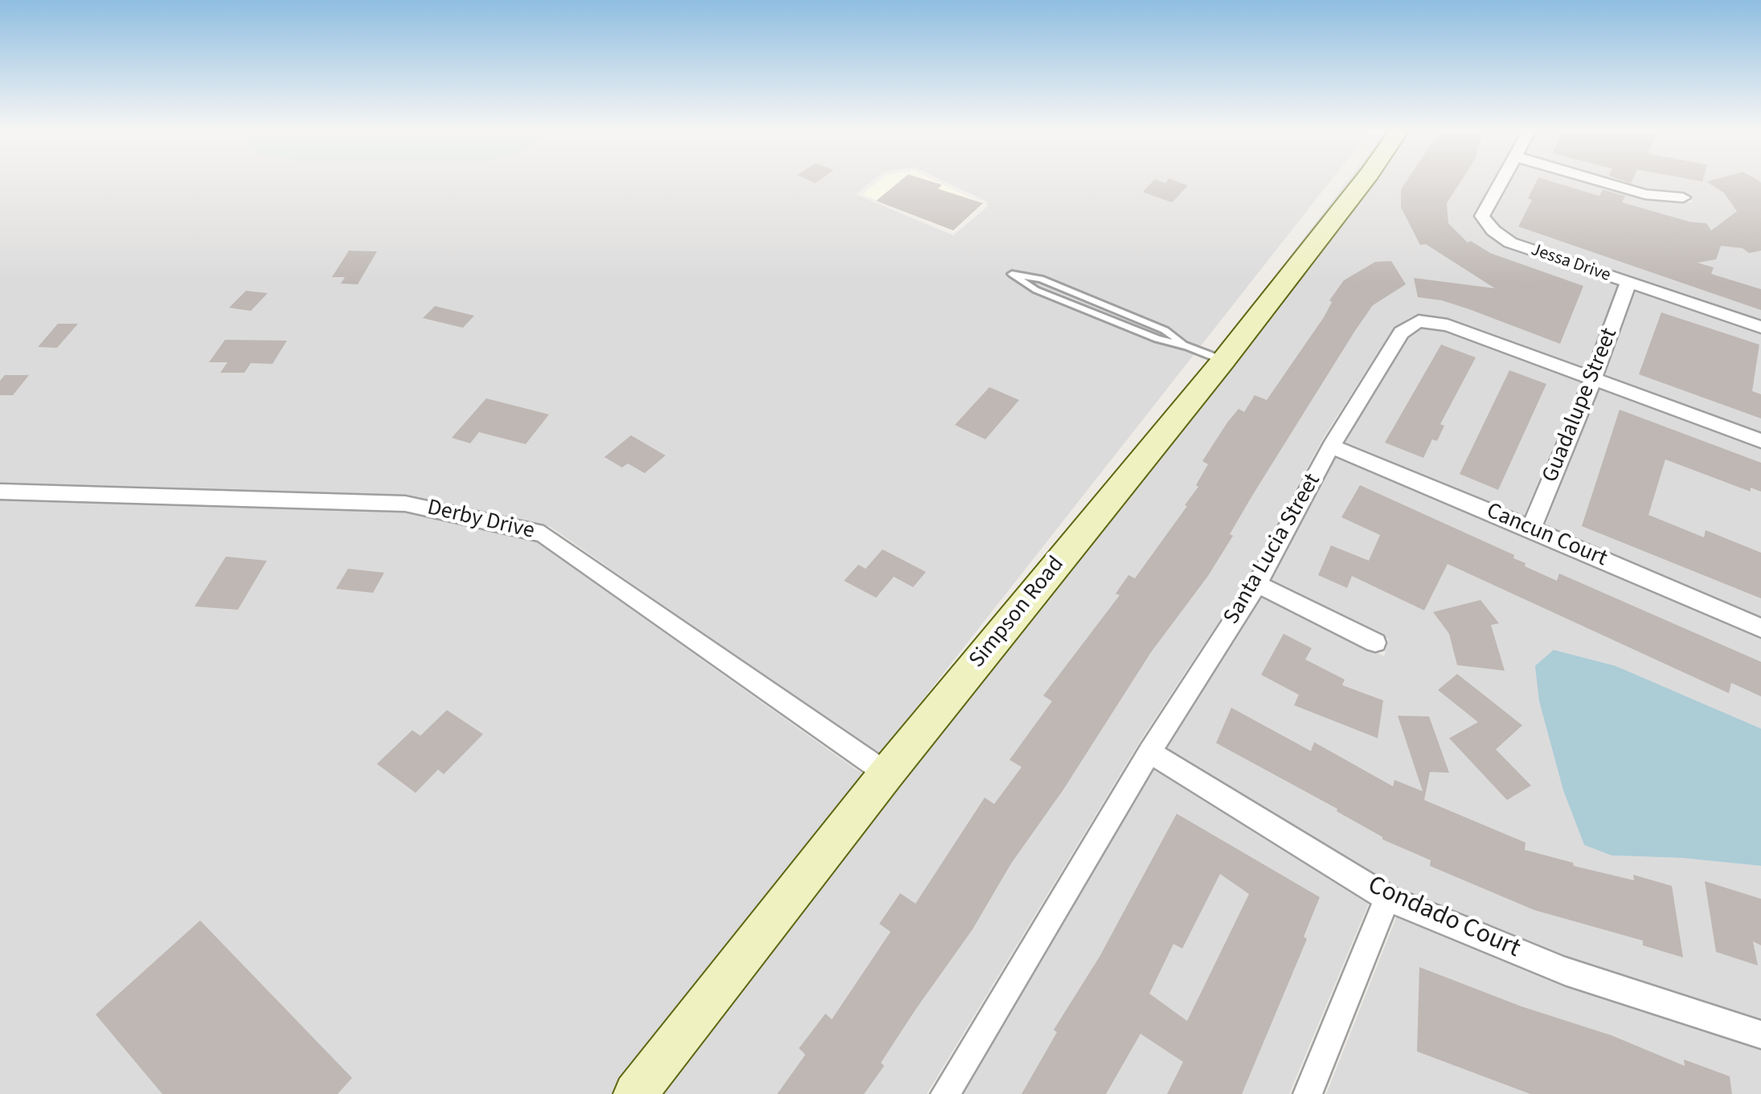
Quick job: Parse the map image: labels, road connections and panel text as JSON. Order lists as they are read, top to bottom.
{
  "streets": {
    "main road": ["Simpson Road"],
    "street": [
      "Jessa Drive",
      "Guadalupe Street",
      "Derby Drive",
      "Cancun Court",
      "Santa Lucia Street",
      "Condado Court"
    ]
  },
  "crossings": [
    ["Jessa Drive", "Guadalupe Street"],
    ["Guadalupe Street", "Cancun Court"],
    ["Guadalupe Street", "Santa Lucia Street"],
    ["Derby Drive", "Simpson Road"],
    ["Cancun Court", "Santa Lucia Street"],
    ["Santa Lucia Street", "Condado Court"]
  ]
}
